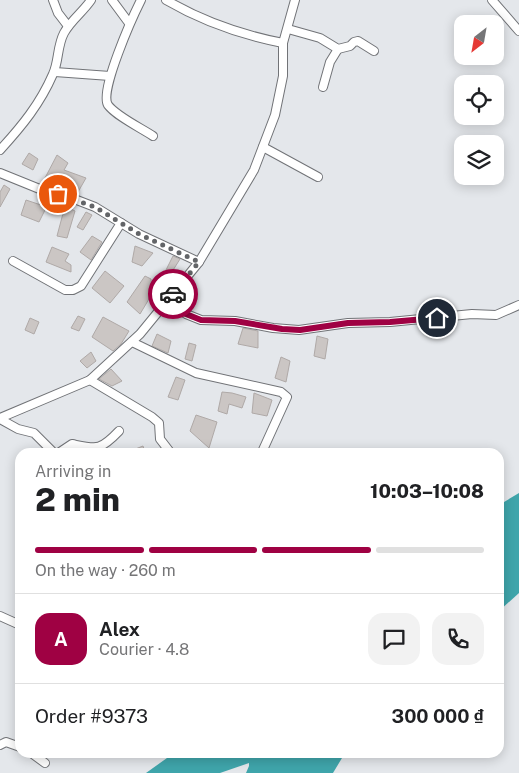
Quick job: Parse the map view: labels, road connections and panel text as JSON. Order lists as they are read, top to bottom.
{
  "north": "bottom left",
  "page": {
    "heading": ["2 min", "Arriving in", "10:03–10:08"],
    "panel": [
      "Alex",
      "Courier · 4.8",
      "Order #9373",
      "300 000 ₫"
    ],
    "bar": "On the way · 260 m",
    "round": "A"
  }
}
